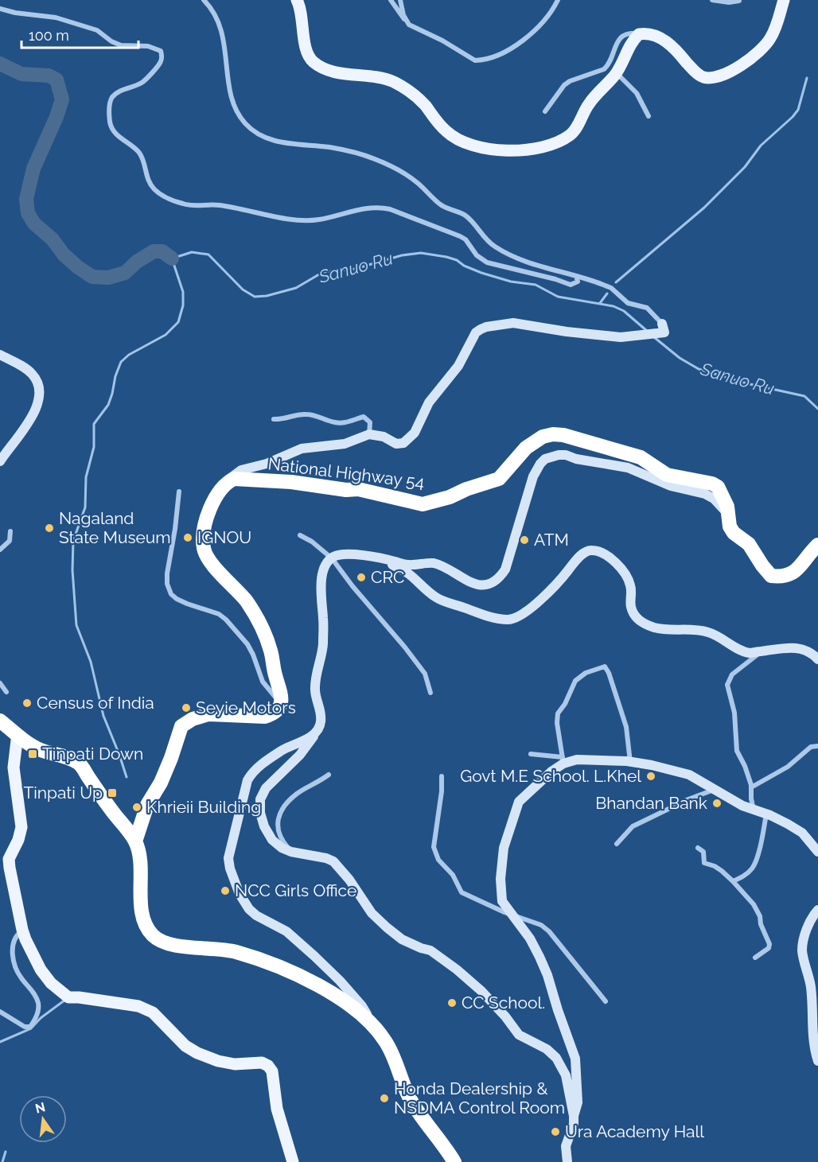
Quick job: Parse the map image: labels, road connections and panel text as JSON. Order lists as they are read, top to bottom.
{
  "streets": {
    "highway": ["National Highway 54"]
  },
  "water": ["Sanuo Ru"],
  "places": {
    "other": [
      "Nagaland State Museum",
      "IGNOU",
      "ATM",
      "CRC",
      "Census of India",
      "Seyie Motors",
      "Govt M.E School. L.Khel",
      "Bhandan Bank",
      "Khrieii Building",
      "NCC Girls Office",
      "CC School.",
      "Honda Dealership & NSDMA Control Room",
      "Ura Academy Hall"
    ],
    "transit": ["Tinpati Down", "Tinpati Up"]
  },
  "scale_bar": "100 m",
  "north": "top"
}
